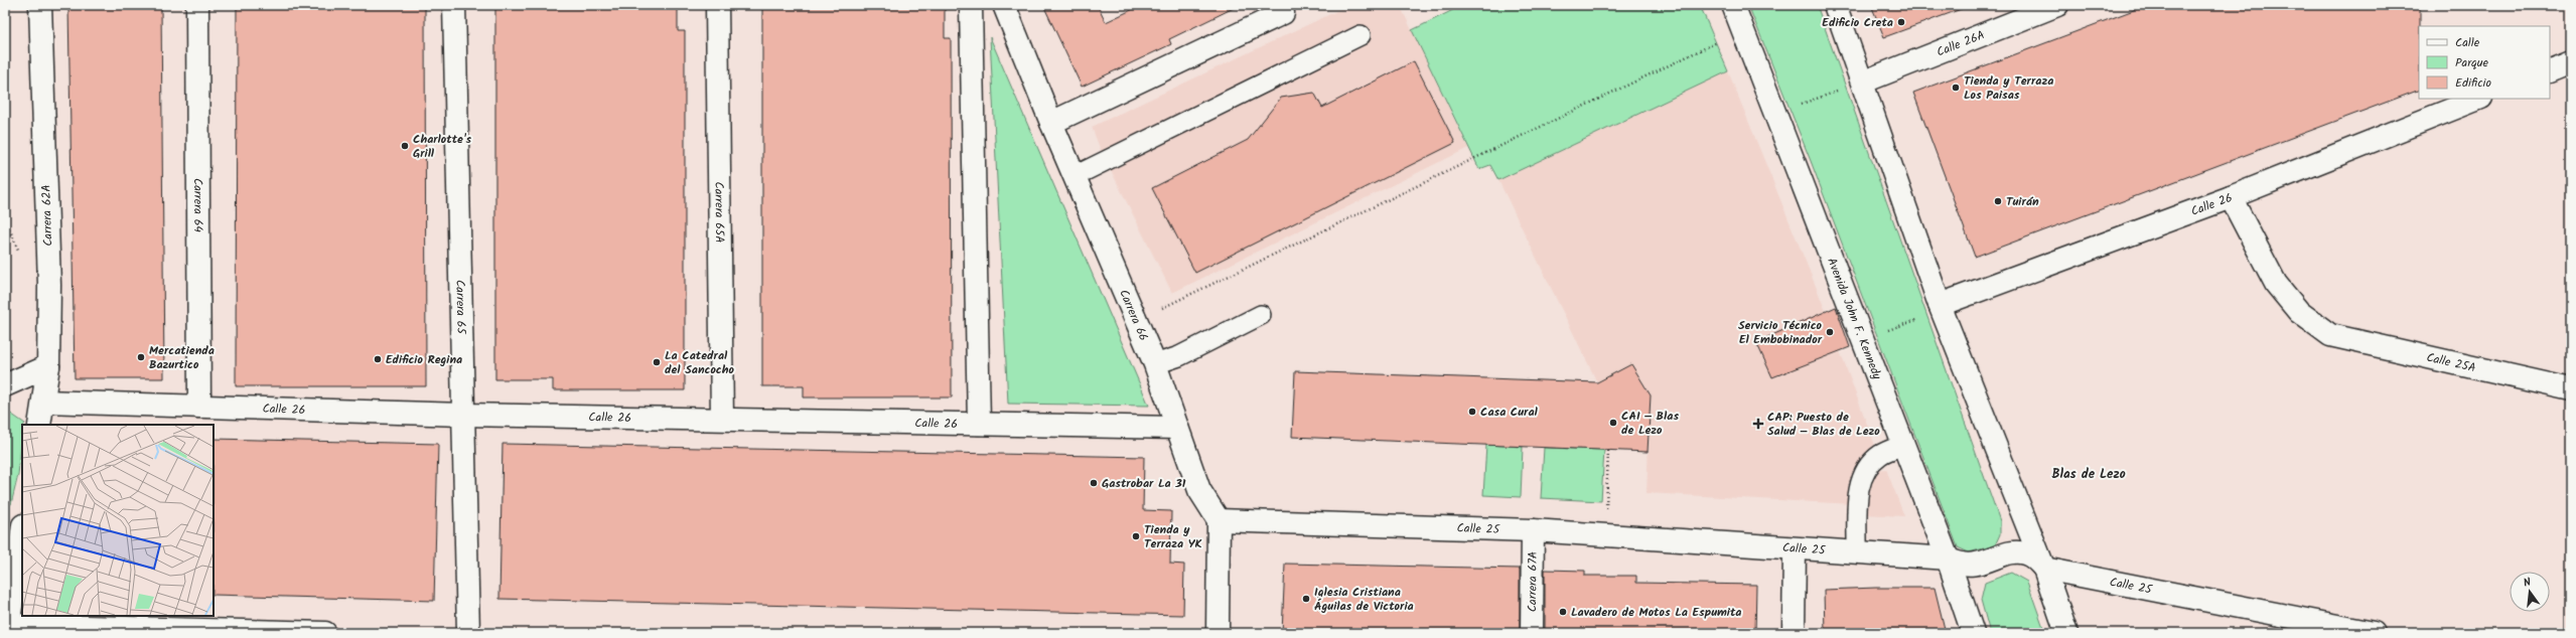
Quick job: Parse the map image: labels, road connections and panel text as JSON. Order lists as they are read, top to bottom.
{
  "streets": {
    "street": [
      "Calle 26A",
      "Calle 26",
      "Carrera 64",
      "Carrera 65A",
      "Carrera 62A",
      "Carrera 65",
      "Carrera 66",
      "Avenida John F. Kennedy",
      "Calle 25A",
      "Calle 25",
      "Carrera 67A"
    ]
  },
  "crossings": [
    ["Calle 26", "Carrera 64"],
    ["Calle 26", "Carrera 65A"],
    ["Calle 26", "Carrera 62A"],
    ["Calle 26", "Carrera 65"],
    ["Calle 26", "Carrera 66"],
    ["Calle 26", "Calle 25A"],
    ["Carrera 66", "Calle 25"],
    ["Avenida John F. Kennedy", "Calle 25"],
    ["Calle 25", "Carrera 67A"]
  ],
  "districts": ["Blas de Lezo"],
  "places": {
    "other": [
      "Edificio Creta",
      "Tienda y Terraza Los Paisas",
      "Charlotte's Grill",
      "Tuirán",
      "Servicio Técnico El Embobinador",
      "Mercatienda Bazurtico",
      "Edificio Regina",
      "La Catedral del Sancocho",
      "Casa Cural",
      "CAI ‒ Blas de Lezo",
      "Gastrobar La 31",
      "Tienda y Terraza YK",
      "Iglesia Cristiana Águilas de Victoria",
      "Lavadero de Motos La Espumita"
    ],
    "health": ["CAP: Puesto de Salud ‒ Blas de Lezo"]
  },
  "legend": ["Calle", "Parque", "Edificio"],
  "north": "top"
}
